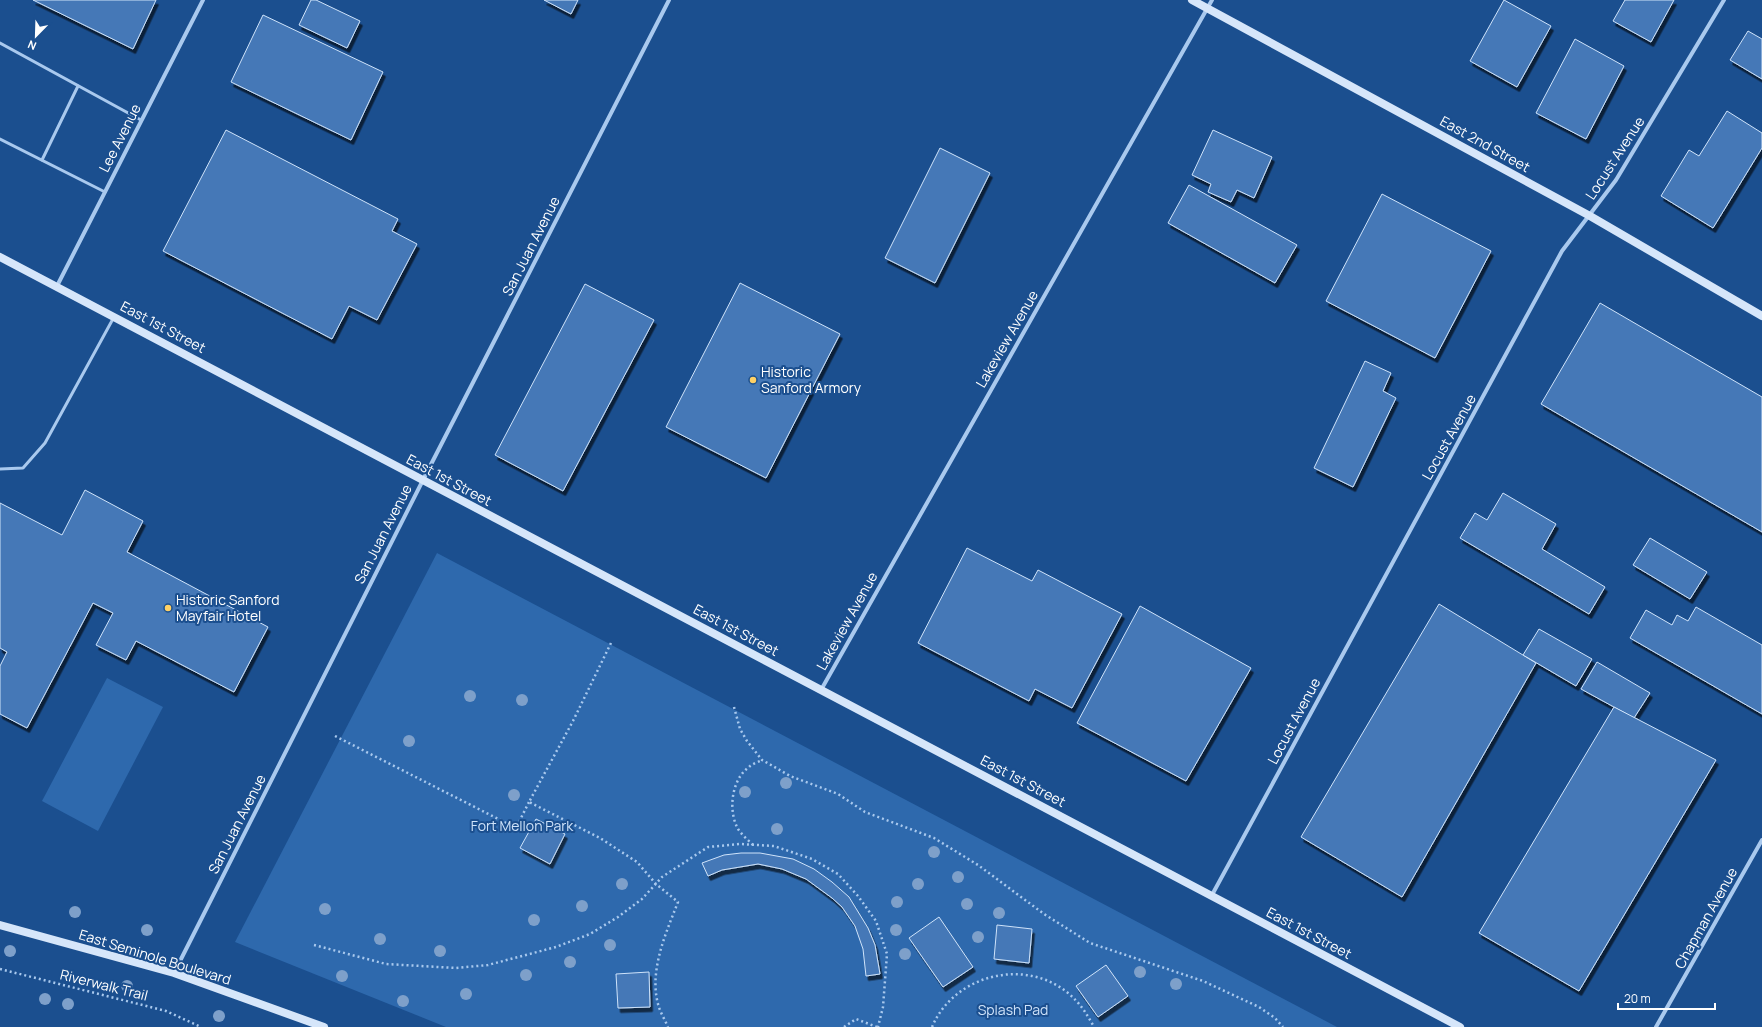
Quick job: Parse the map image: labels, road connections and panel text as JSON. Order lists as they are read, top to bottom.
{
  "streets": {
    "street": [
      "Lee Avenue",
      "East 2nd Street",
      "Locust Avenue",
      "San Juan Avenue",
      "East 1st Street",
      "Lakeview Avenue",
      "Chapman Avenue",
      "East Seminole Boulevard"
    ],
    "path": ["Riverwalk Trail"]
  },
  "crossings": [
    ["Lee Avenue", "East 1st Street"],
    ["East 2nd Street", "Locust Avenue"],
    ["East 2nd Street", "Lakeview Avenue"],
    ["Locust Avenue", "East 1st Street"],
    ["San Juan Avenue", "East 1st Street"],
    ["San Juan Avenue", "East Seminole Boulevard"],
    ["East 1st Street", "Lakeview Avenue"]
  ],
  "parks": ["Fort Mellon Park", "Splash Pad"],
  "places": ["Historic Sanford Armory", "Historic Sanford Mayfair Hotel"],
  "scale_bar": "20 m",
  "north": "bottom left"
}
